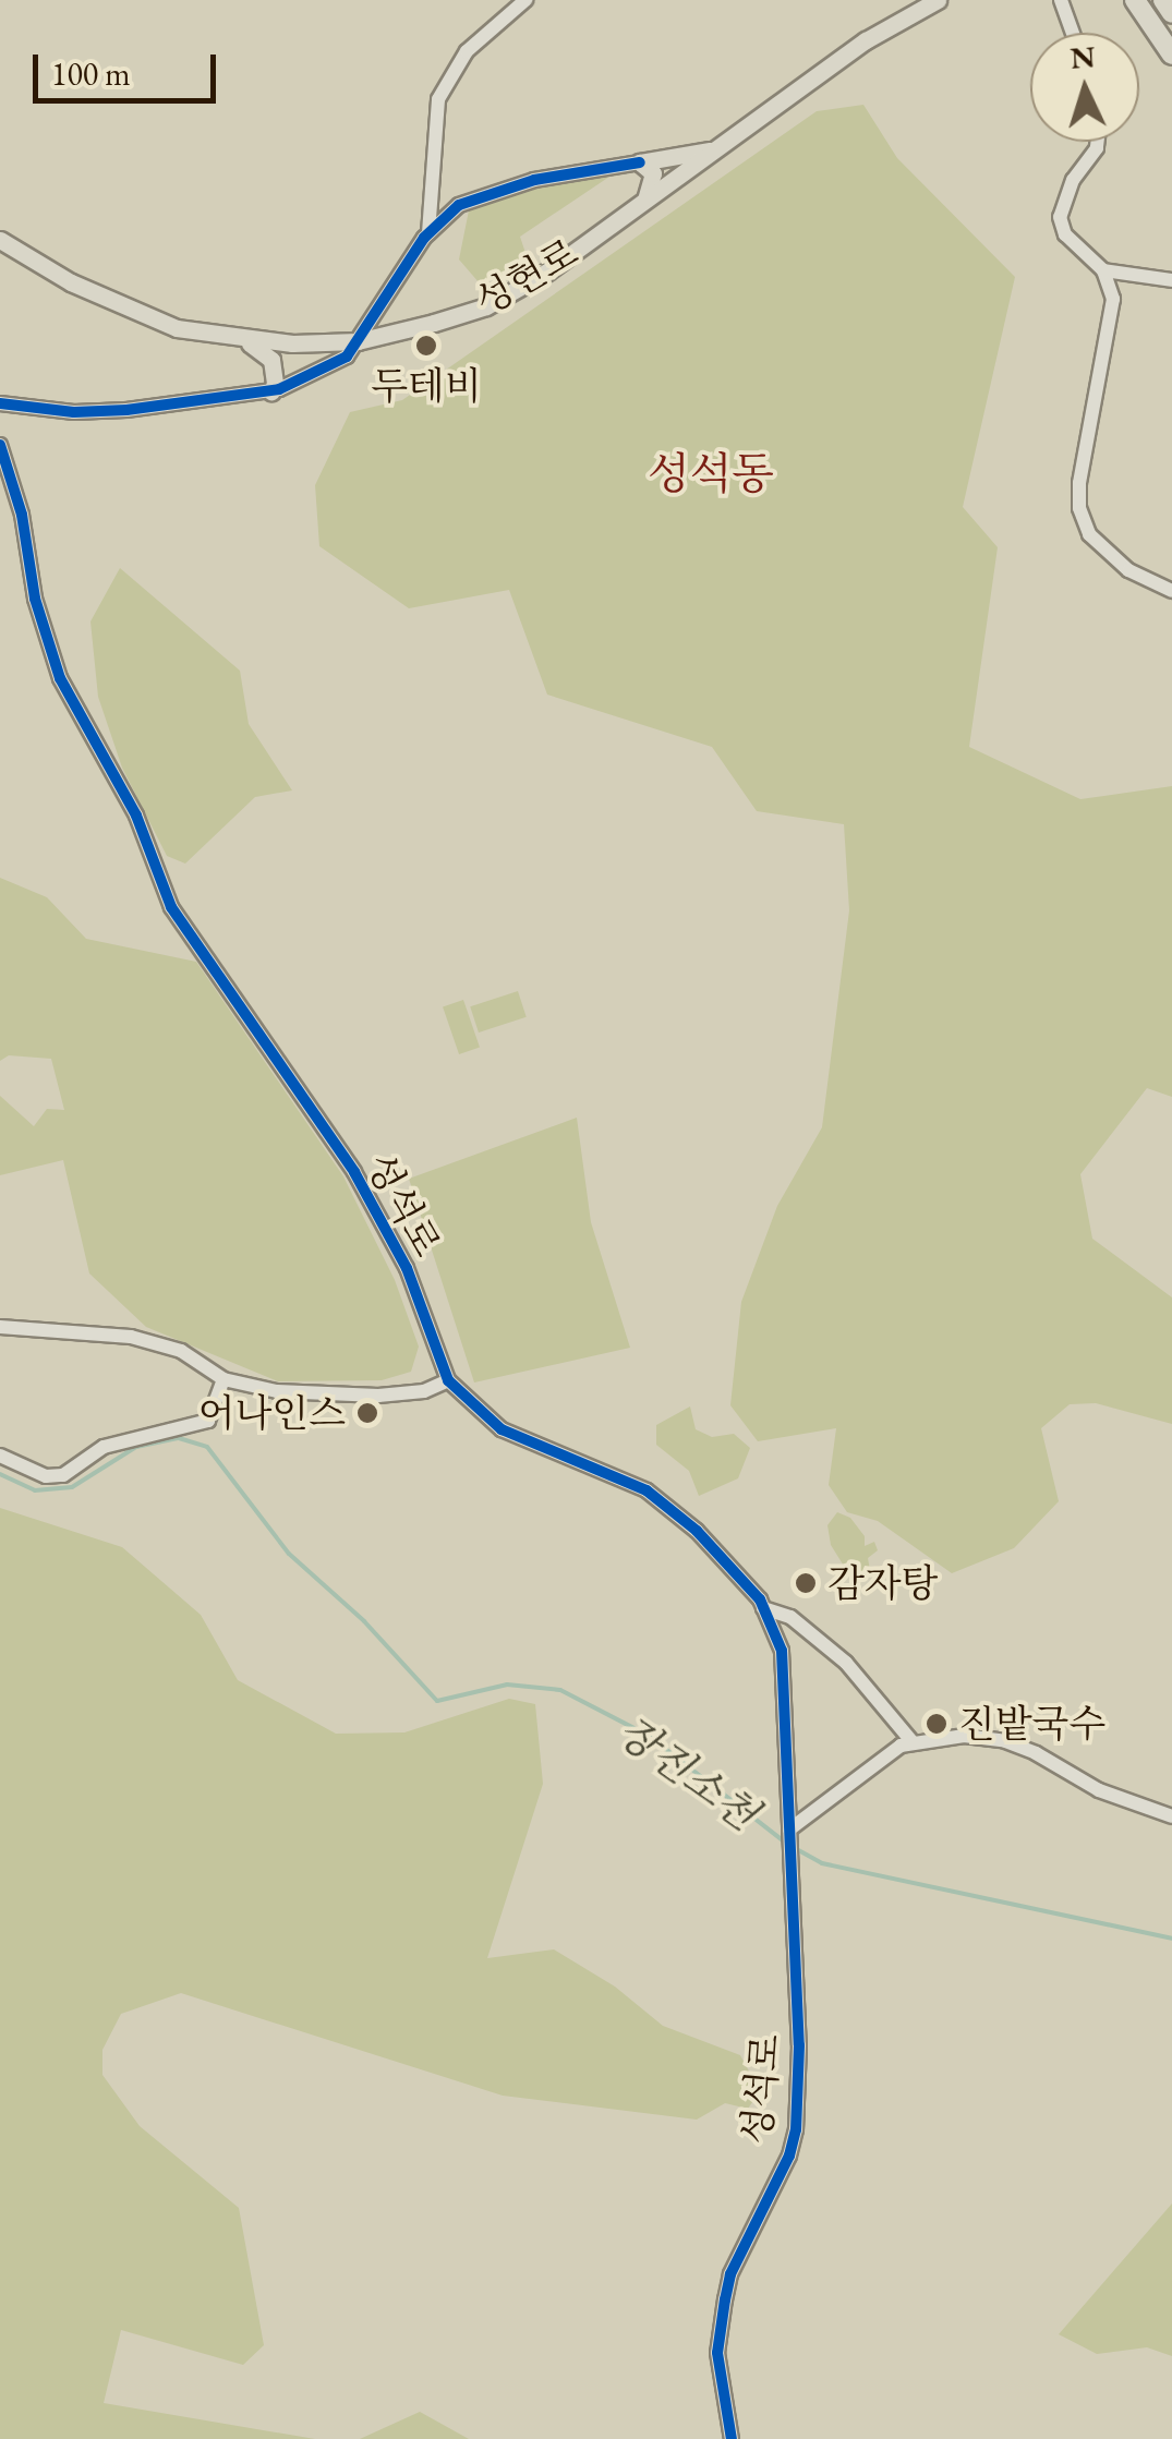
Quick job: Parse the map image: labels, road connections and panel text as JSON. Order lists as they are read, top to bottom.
{
  "streets": {
    "main road": ["성현로"],
    "street": ["성석로"]
  },
  "districts": ["성석동"],
  "water": ["장진소천"],
  "places": [
    "두테비",
    "어나인스",
    "감자탕",
    "진밭국수"
  ],
  "scale_bar": "100 m",
  "north": "top"
}
